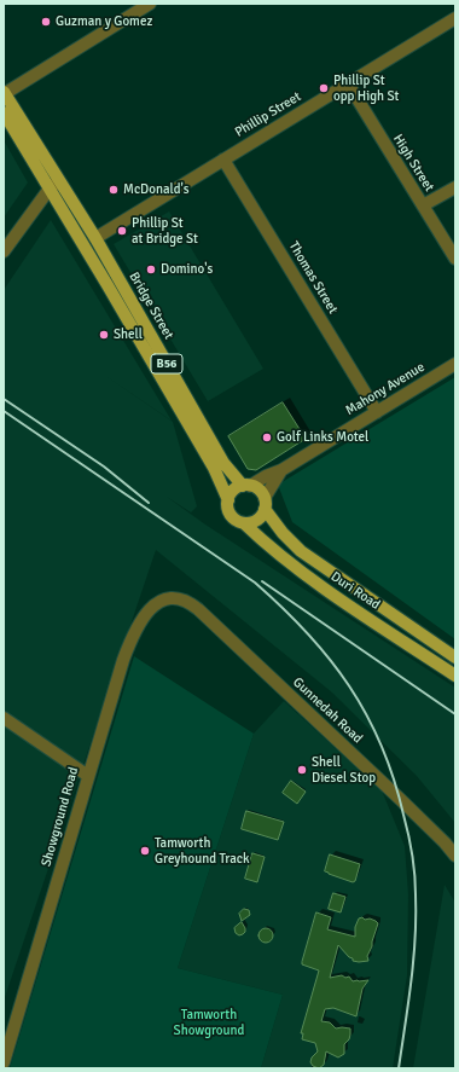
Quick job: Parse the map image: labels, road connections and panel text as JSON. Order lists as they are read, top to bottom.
{
  "streets": {
    "main road": ["Bridge Street", "B56", "Duri Road"],
    "street": [
      "Phillip Street",
      "High Street",
      "Thomas Street",
      "Mahony Avenue",
      "Gunnedah Road",
      "Showground Road"
    ]
  },
  "crossings": [
    ["Phillip Street", "High Street"],
    ["Phillip Street", "Thomas Street"],
    ["Phillip Street", "Bridge Street"],
    ["Thomas Street", "Mahony Avenue"],
    ["Bridge Street", "B56"],
    ["Bridge Street", "Mahony Avenue"],
    ["Bridge Street", "Duri Road"],
    ["B56", "Mahony Avenue"],
    ["B56", "Duri Road"],
    ["Mahony Avenue", "Duri Road"],
    ["Gunnedah Road", "Showground Road"]
  ],
  "parks": ["Tamworth Showground"],
  "places": [
    "Guzman y Gomez",
    "Phillip St opp High St",
    "McDonald's",
    "Phillip St at Bridge St",
    "Domino's",
    "Shell",
    "Golf Links Motel",
    "Shell Diesel Stop",
    "Tamworth Greyhound Track"
  ]
}
